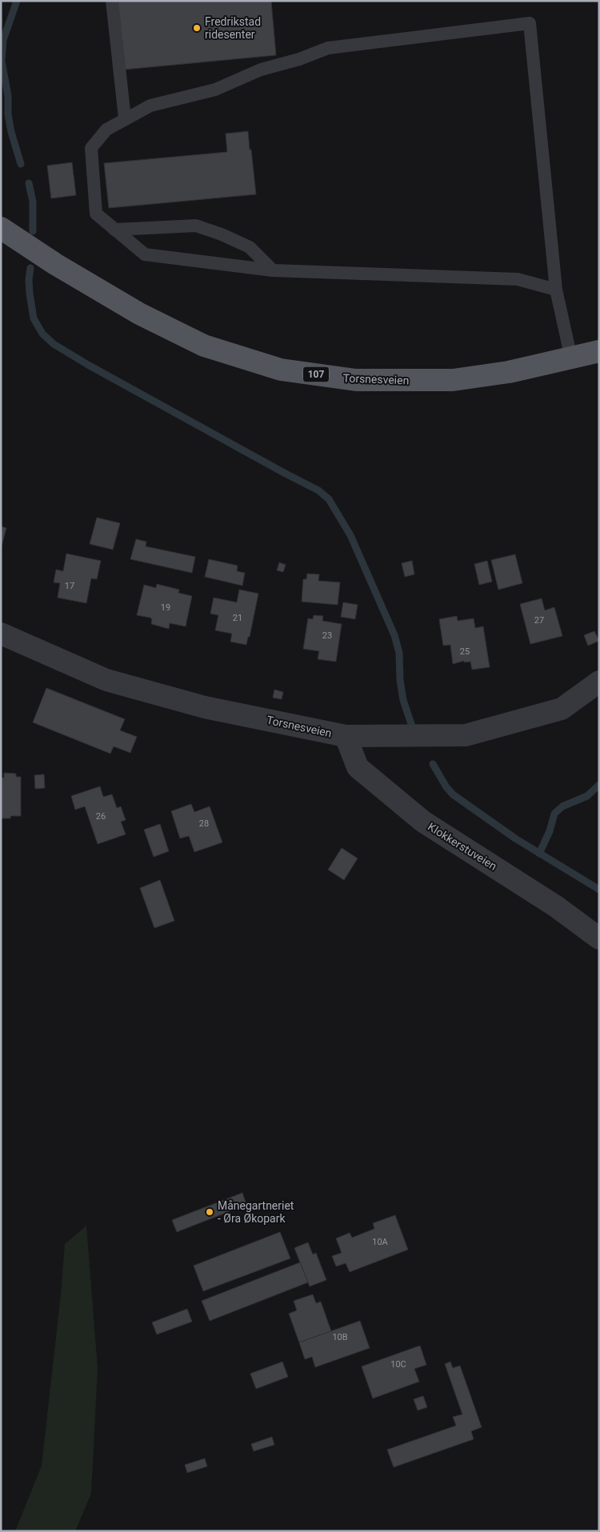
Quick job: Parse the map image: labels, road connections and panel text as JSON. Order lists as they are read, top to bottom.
{
  "streets": {
    "main road": ["107", "Torsnesveien"],
    "street": ["Klokkerstuveien"]
  },
  "crossings": [
    ["Torsnesveien", "Klokkerstuveien"]
  ],
  "places": ["Fredrikstad ridesenter", "Månegartneriet - Øra Økopark"],
  "house_numbers": [
    "17",
    "19",
    "21",
    "27",
    "23",
    "25",
    "26",
    "28",
    "10A",
    "10B",
    "10C"
  ]
}
